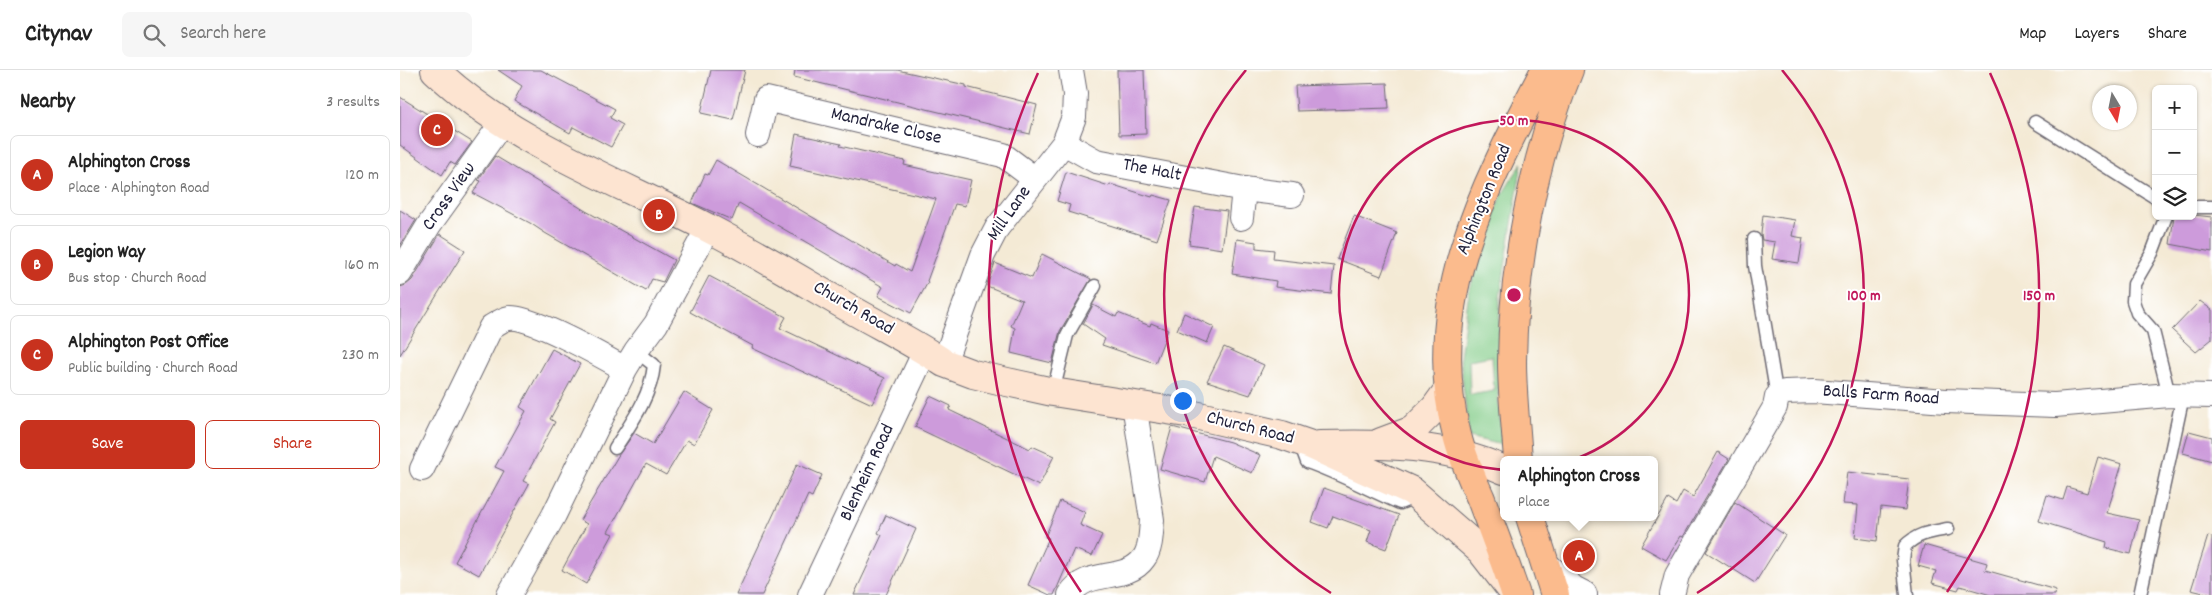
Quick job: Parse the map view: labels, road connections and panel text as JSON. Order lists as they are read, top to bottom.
{
  "streets": {
    "highway": ["Alphington Road"],
    "main road": ["Church Road"],
    "street": [
      "Mandrake Close",
      "The Halt",
      "Cross View",
      "Mill Lane",
      "Balls Farm Road",
      "Blenheim Road"
    ]
  },
  "crossings": [
    ["Mandrake Close", "Mill Lane"],
    ["The Halt", "Mill Lane"],
    ["Cross View", "Church Road"],
    ["Alphington Road", "Church Road"],
    ["Mill Lane", "Church Road"],
    ["Mill Lane", "Blenheim Road"],
    ["Church Road", "Blenheim Road"]
  ],
  "north": "bottom",
  "page": {
    "header": "Citynav",
    "search": "Search here",
    "nav": ["Map", "Layers", "Share"],
    "heading": ["Nearby", "3 results"],
    "map_buttons": ["+", "−"],
    "pins": ["C", "B", "A"],
    "list": [
      {
        "mark": "A",
        "name": "Alphington Cross",
        "note": "Place · Alphington Road",
        "value": "120 m"
      },
      {
        "mark": "B",
        "name": "Legion Way",
        "note": "Bus stop · Church Road",
        "value": "160 m"
      },
      {
        "mark": "C",
        "name": "Alphington Post Office",
        "note": "Public building · Church Road",
        "value": "230 m"
      }
    ],
    "buttons": ["Save", "Share"],
    "popup": ["Alphington Cross", "Place"]
  },
  "rings": ["50 m", "100 m", "150 m"]
}
